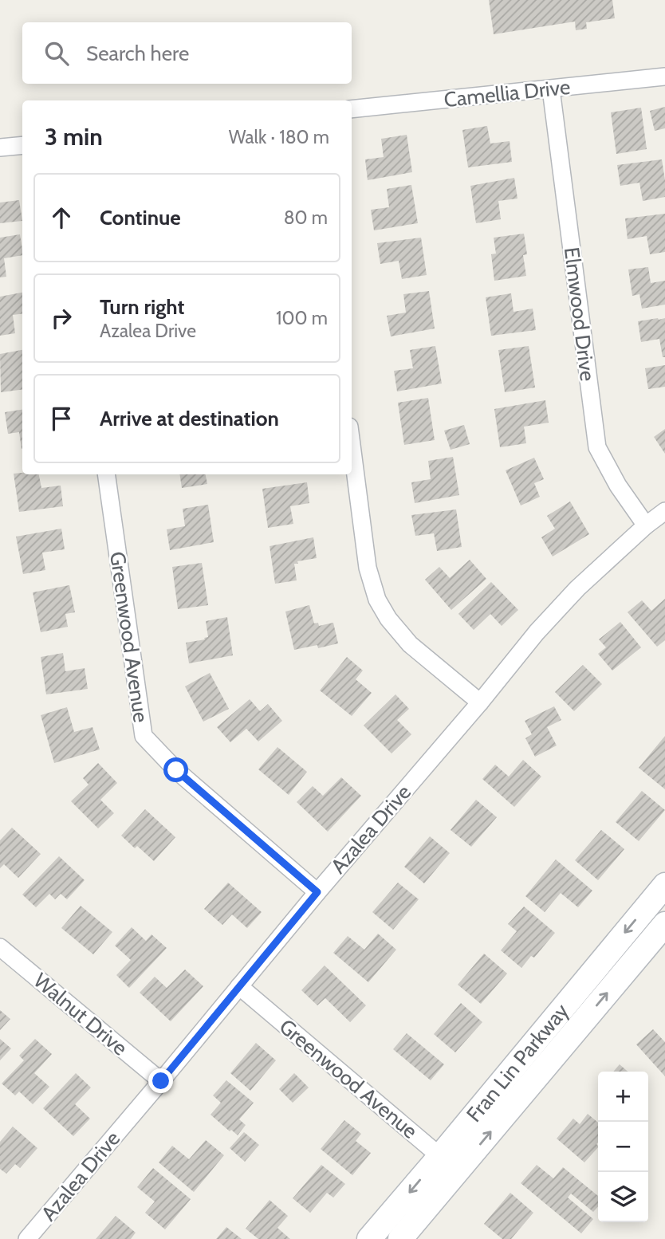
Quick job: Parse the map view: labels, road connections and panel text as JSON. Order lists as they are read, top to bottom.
{
  "streets": {
    "street": [
      "Camellia Drive",
      "Elmwood Drive",
      "Greenwood Avenue",
      "Azalea Drive",
      "Walnut Drive",
      "Fran Lin Parkway"
    ]
  },
  "crossings": [
    ["Camellia Drive", "Elmwood Drive"],
    ["Elmwood Drive", "Azalea Drive"],
    ["Greenwood Avenue", "Azalea Drive"],
    ["Greenwood Avenue", "Fran Lin Parkway"],
    ["Azalea Drive", "Walnut Drive"]
  ],
  "page": {
    "search": "Search here",
    "heading": ["3 min", "Walk · 180 m"],
    "list": [
      ["Continue", "80 m"],
      ["Turn right", "Azalea Drive", "100 m"],
      "Arrive at destination"
    ],
    "map_buttons": ["+", "−"]
  }
}
